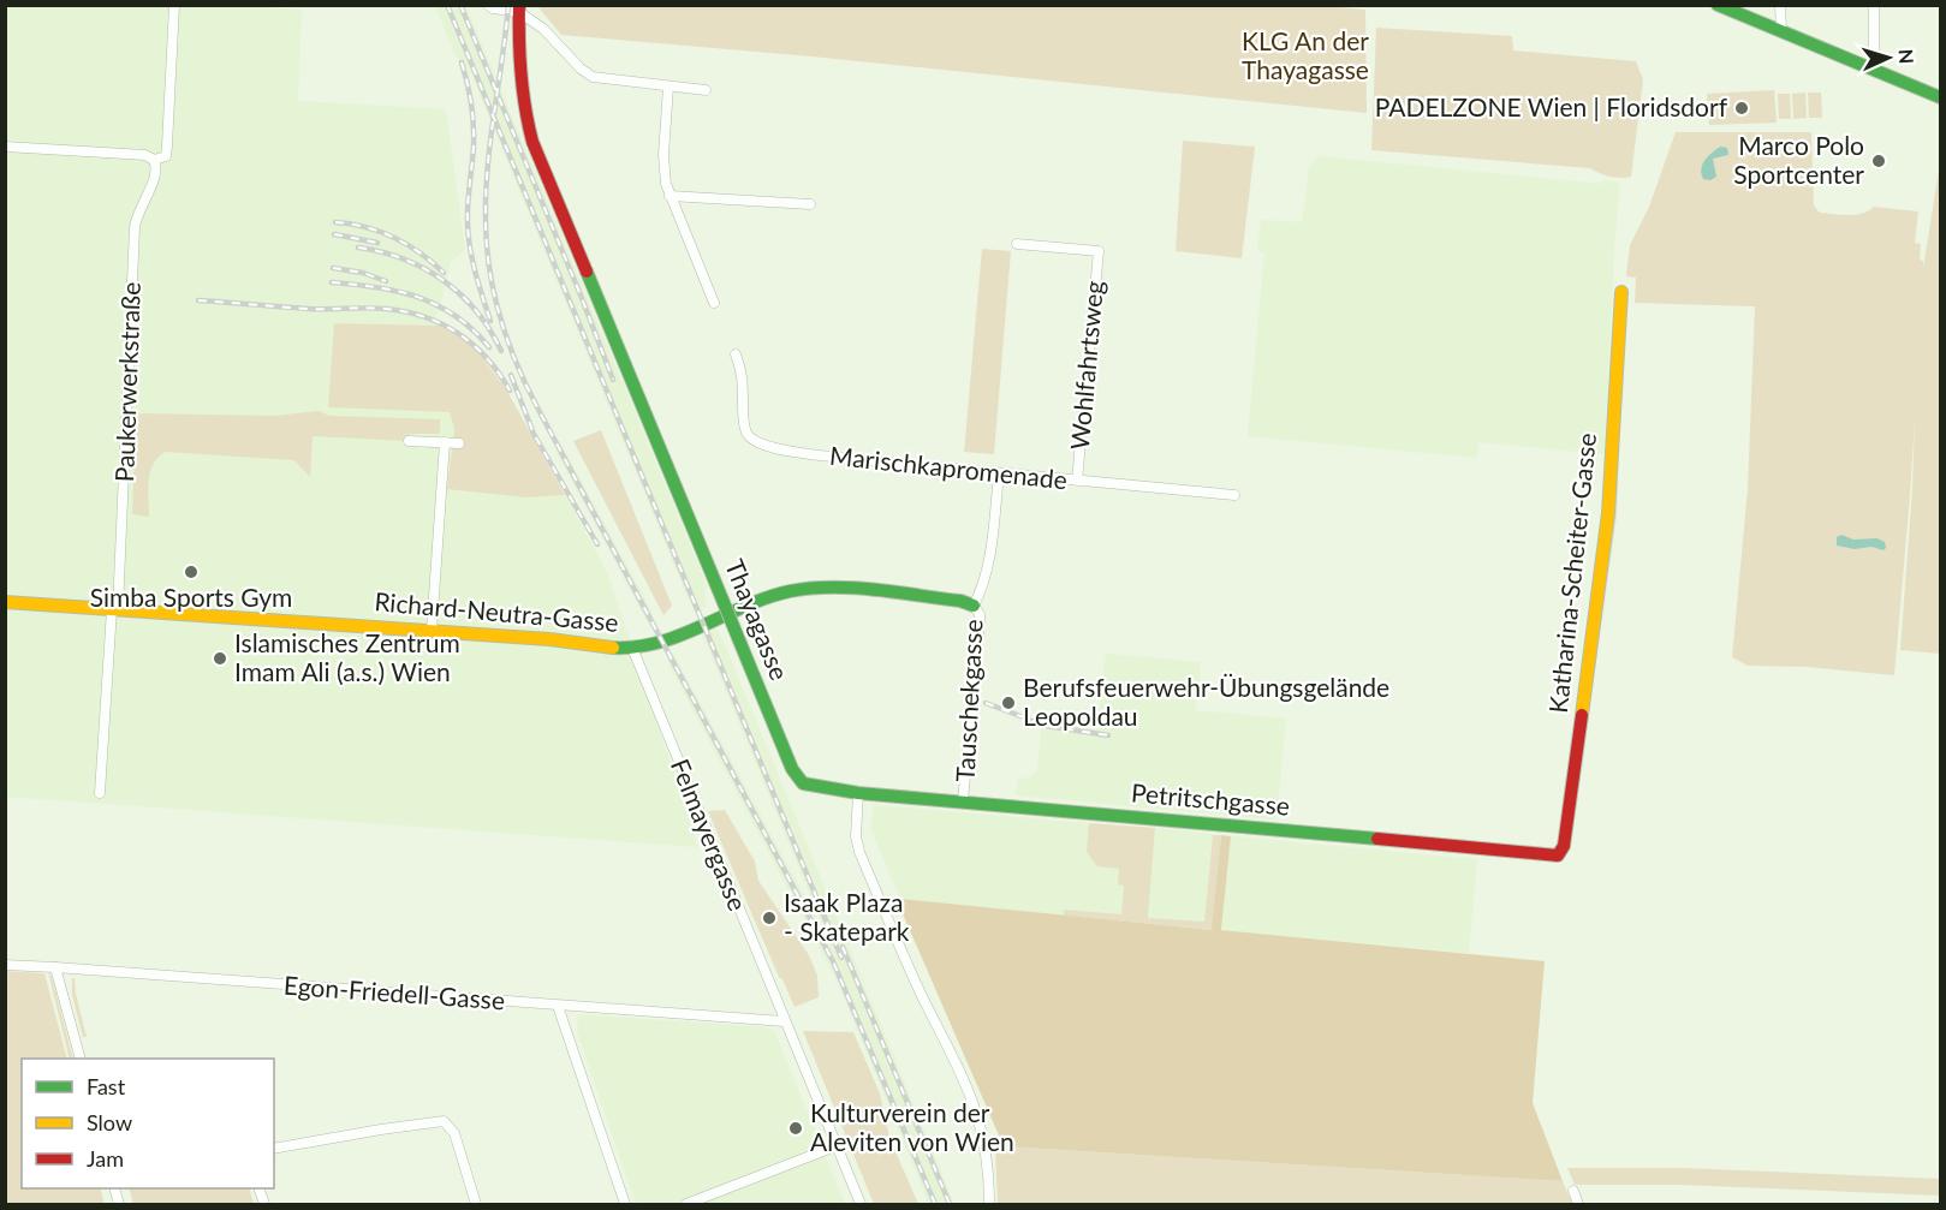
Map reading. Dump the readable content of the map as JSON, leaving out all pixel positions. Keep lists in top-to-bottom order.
{
  "streets": {
    "street": [
      "Wohlfahrtsweg",
      "Paukerwerkstraße",
      "Marischkapromenade",
      "Katharina-Scheiter-Gasse",
      "Richard-Neutra-Gasse",
      "Thayagasse",
      "Tauschekgasse",
      "Petritschgasse",
      "Felmayergasse",
      "Egon-Friedell-Gasse"
    ]
  },
  "crossings": [
    ["Wohlfahrtsweg", "Marischkapromenade"],
    ["Paukerwerkstraße", "Richard-Neutra-Gasse"],
    ["Marischkapromenade", "Tauschekgasse"],
    ["Katharina-Scheiter-Gasse", "Petritschgasse"],
    ["Richard-Neutra-Gasse", "Tauschekgasse"],
    ["Richard-Neutra-Gasse", "Felmayergasse"],
    ["Thayagasse", "Petritschgasse"],
    ["Tauschekgasse", "Petritschgasse"],
    ["Felmayergasse", "Egon-Friedell-Gasse"]
  ],
  "parks": ["KLG An der Thayagasse"],
  "places": [
    "PADELZONE Wien | Floridsdorf",
    "Marco Polo Sportcenter",
    "Simba Sports Gym",
    "Islamisches Zentrum Imam Ali (a.s.) Wien",
    "Berufsfeuerwehr-Übungsgelände Leopoldau",
    "Isaak Plaza - Skatepark",
    "Kulturverein der Aleviten von Wien"
  ],
  "legend": ["Fast", "Slow", "Jam"],
  "north": "right"
}
